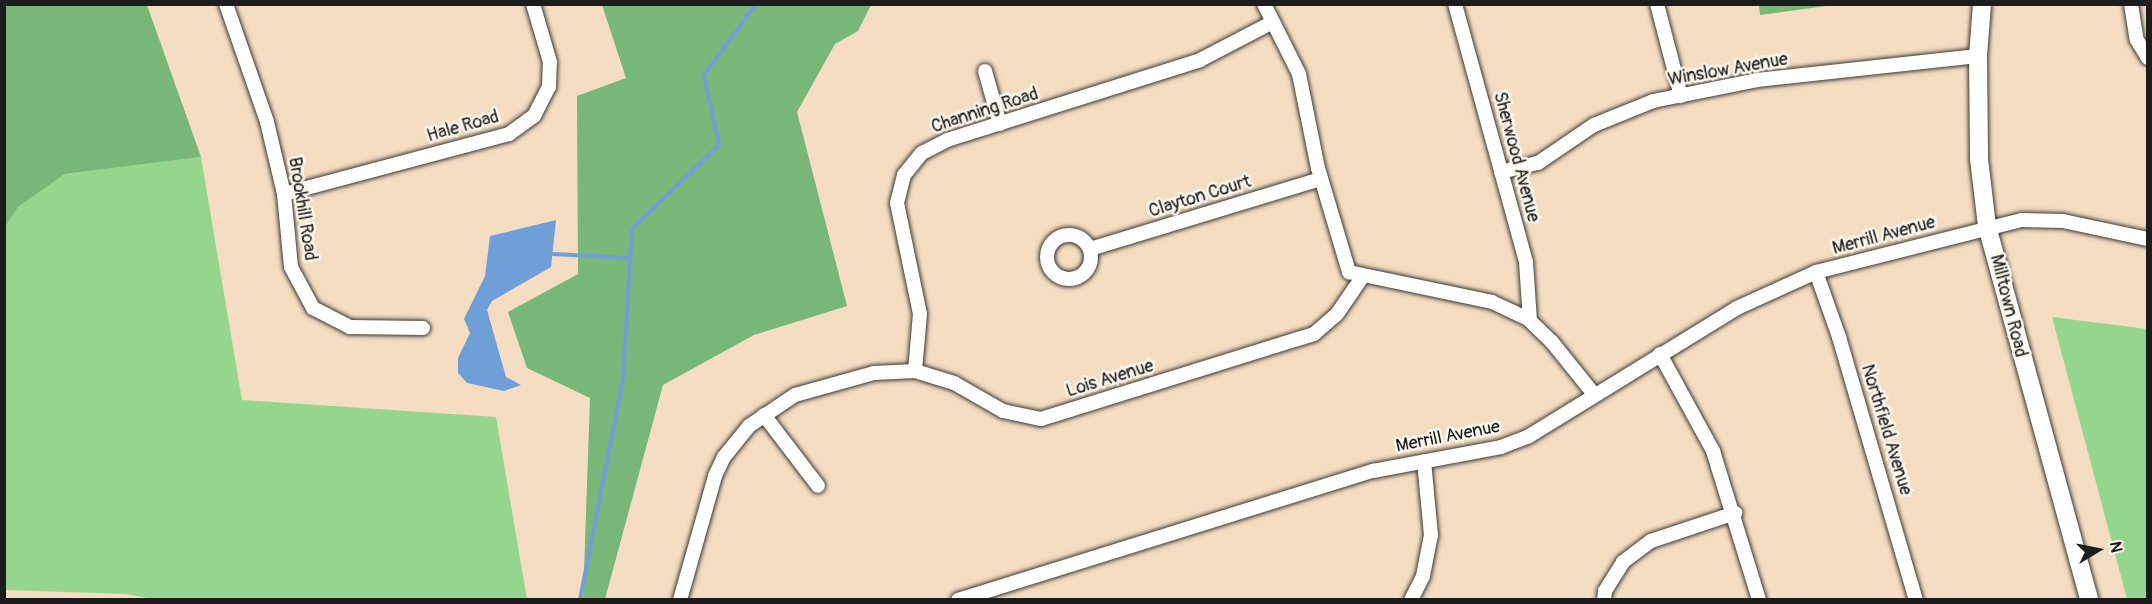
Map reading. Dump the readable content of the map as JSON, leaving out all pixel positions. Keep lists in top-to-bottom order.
{
  "streets": {
    "street": [
      "Winslow Avenue",
      "Channing Road",
      "Hale Road",
      "Sherwood Avenue",
      "Clayton Court",
      "Brookhill Road",
      "Merrill Avenue",
      "Milltown Road",
      "Lois Avenue",
      "Northfield Avenue"
    ]
  },
  "crossings": [
    ["Winslow Avenue", "Sherwood Avenue"],
    ["Winslow Avenue", "Milltown Road"],
    ["Channing Road", "Lois Avenue"],
    ["Hale Road", "Brookhill Road"],
    ["Merrill Avenue", "Milltown Road"],
    ["Merrill Avenue", "Northfield Avenue"]
  ],
  "north": "right"
}
